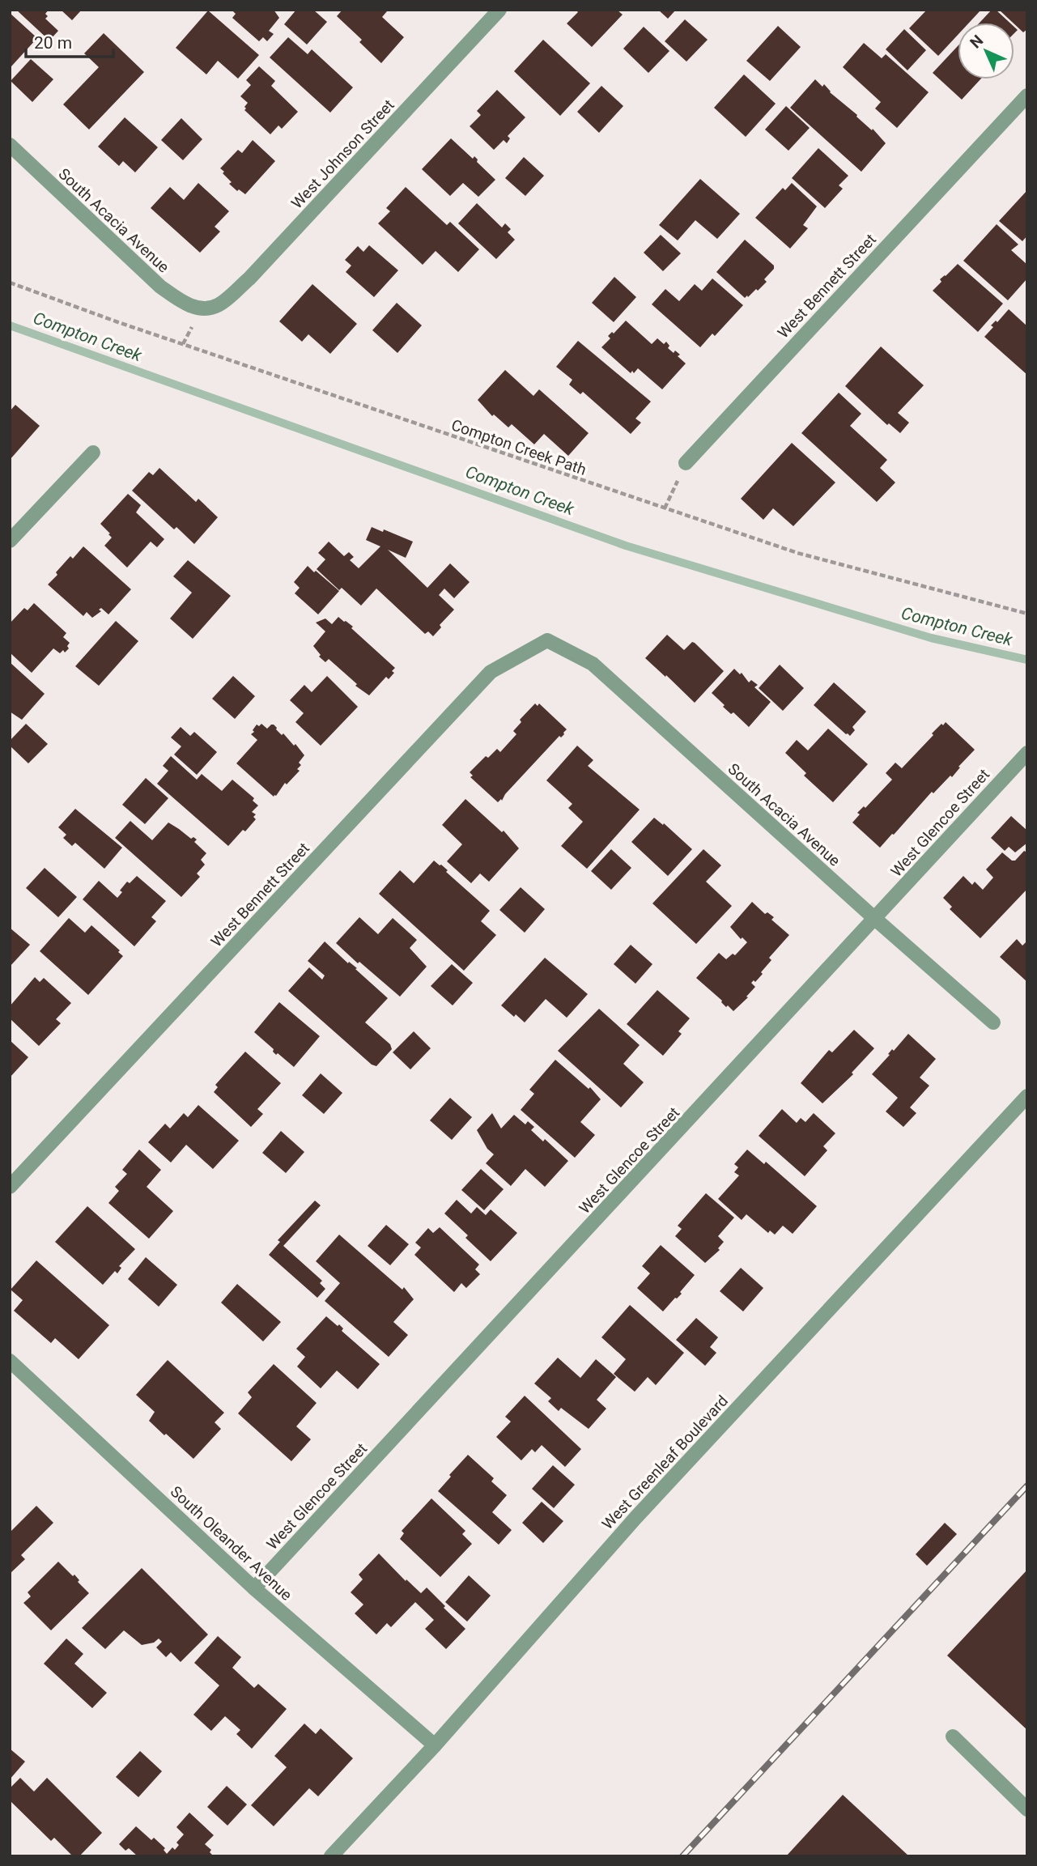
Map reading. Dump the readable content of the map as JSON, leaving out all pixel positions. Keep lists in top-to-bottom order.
{
  "streets": {
    "street": [
      "West Johnson Street",
      "South Acacia Avenue",
      "West Bennett Street",
      "West Glencoe Street",
      "West Greenleaf Boulevard",
      "South Oleander Avenue"
    ],
    "path": ["Compton Creek Path"]
  },
  "crossings": [
    ["West Johnson Street", "South Acacia Avenue"],
    ["South Acacia Avenue", "West Bennett Street"],
    ["South Acacia Avenue", "West Glencoe Street"],
    ["West Glencoe Street", "South Oleander Avenue"],
    ["West Greenleaf Boulevard", "South Oleander Avenue"]
  ],
  "water": ["Compton Creek"],
  "scale_bar": "20 m",
  "north": "top left"
}
